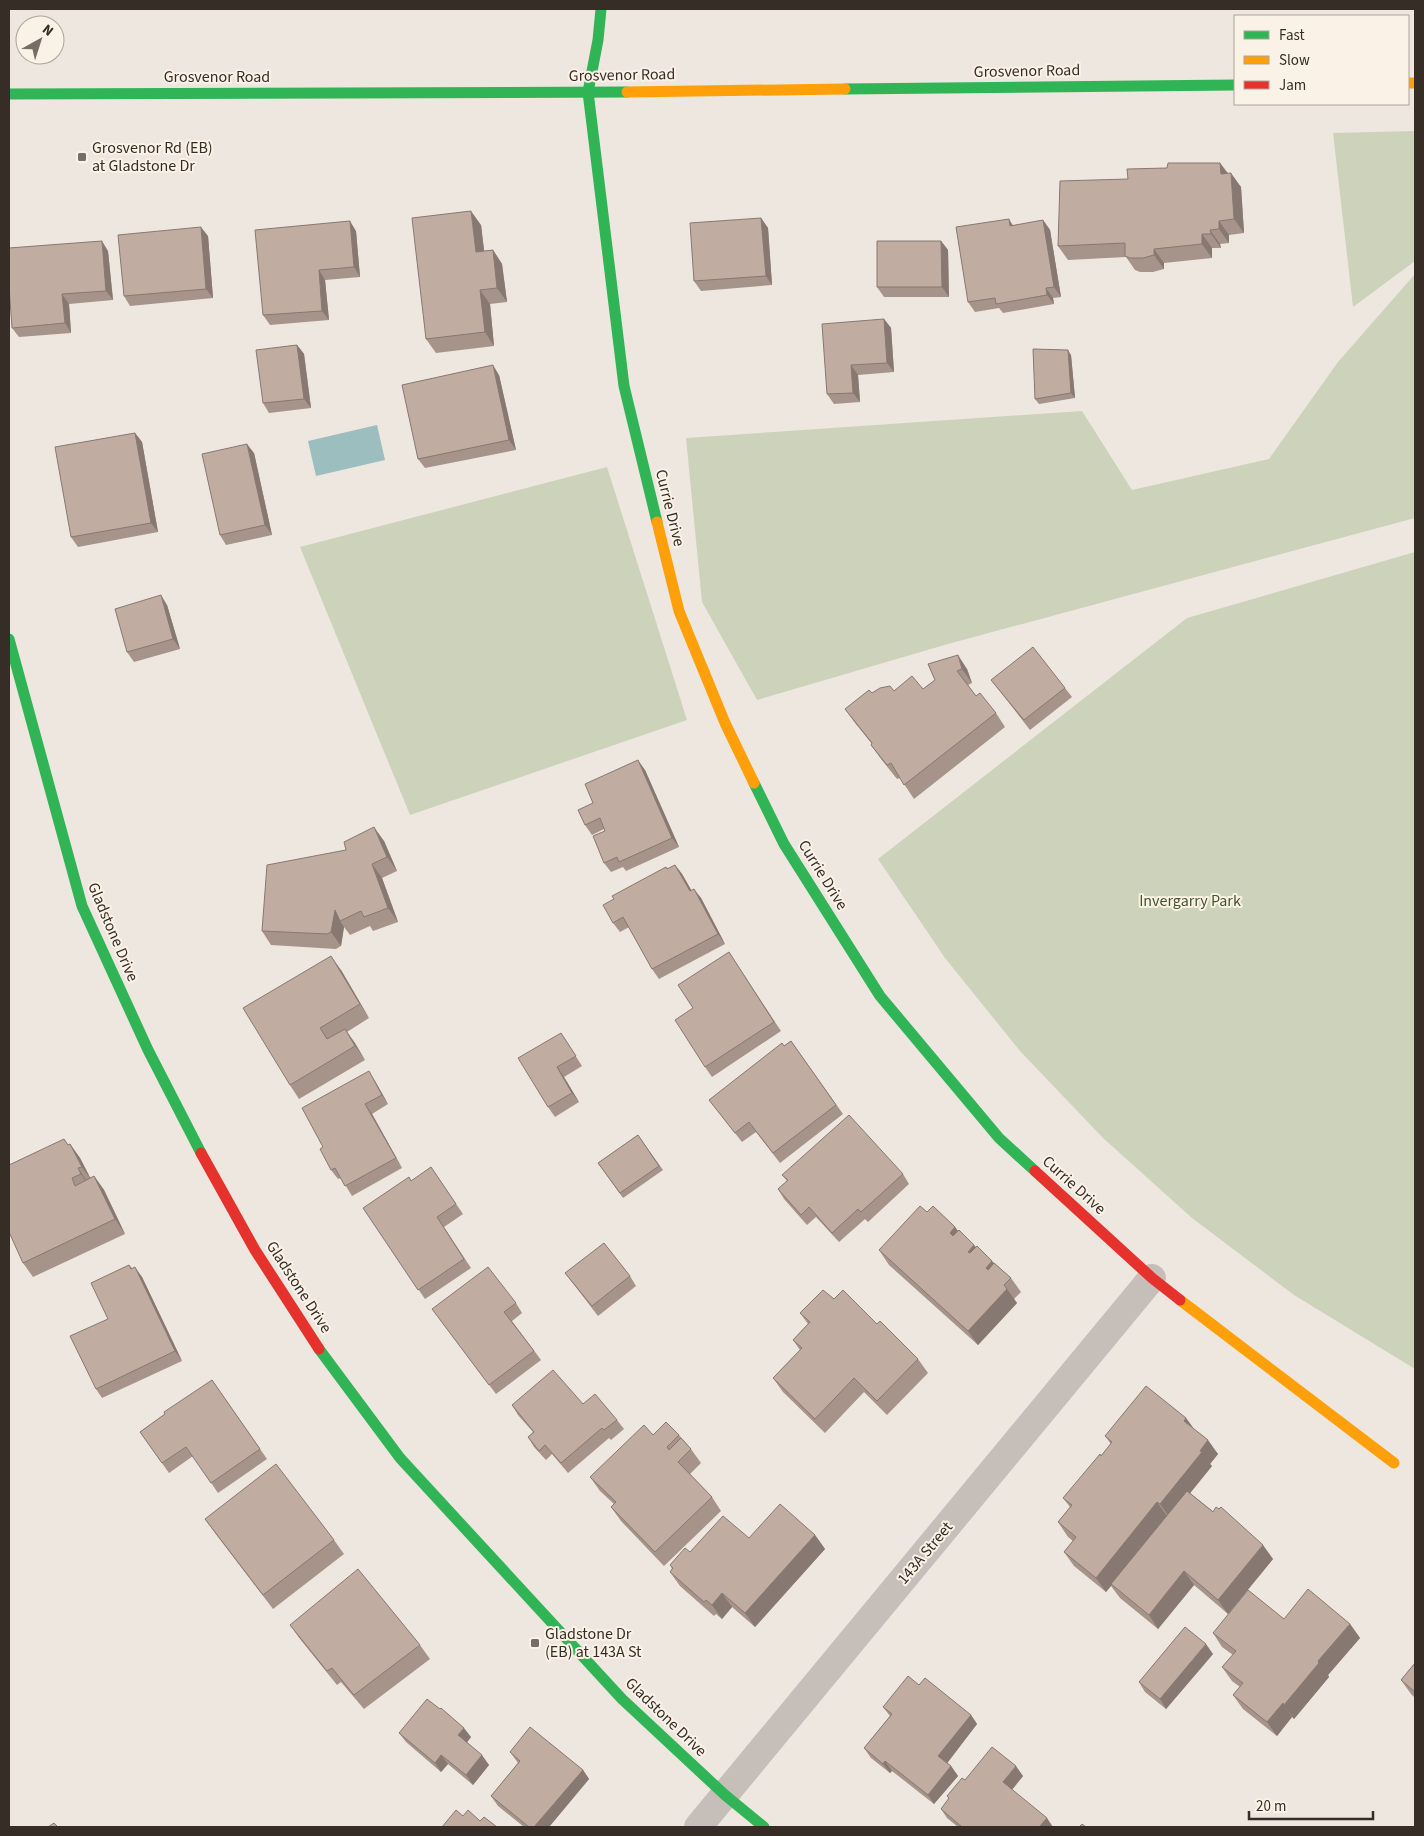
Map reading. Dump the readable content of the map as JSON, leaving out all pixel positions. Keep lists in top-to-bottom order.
{
  "streets": {
    "street": [
      "Grosvenor Road",
      "Currie Drive",
      "Gladstone Drive",
      "143A Street"
    ]
  },
  "crossings": [
    ["Grosvenor Road", "Currie Drive"],
    ["Currie Drive", "143A Street"],
    ["Gladstone Drive", "143A Street"]
  ],
  "parks": ["Invergarry Park"],
  "places": {
    "transit": ["Grosvenor Rd (EB) at Gladstone Dr", "Gladstone Dr (EB) at 143A St"]
  },
  "legend": ["Fast", "Slow", "Jam"],
  "scale_bar": "20 m",
  "north": "top right"
}
